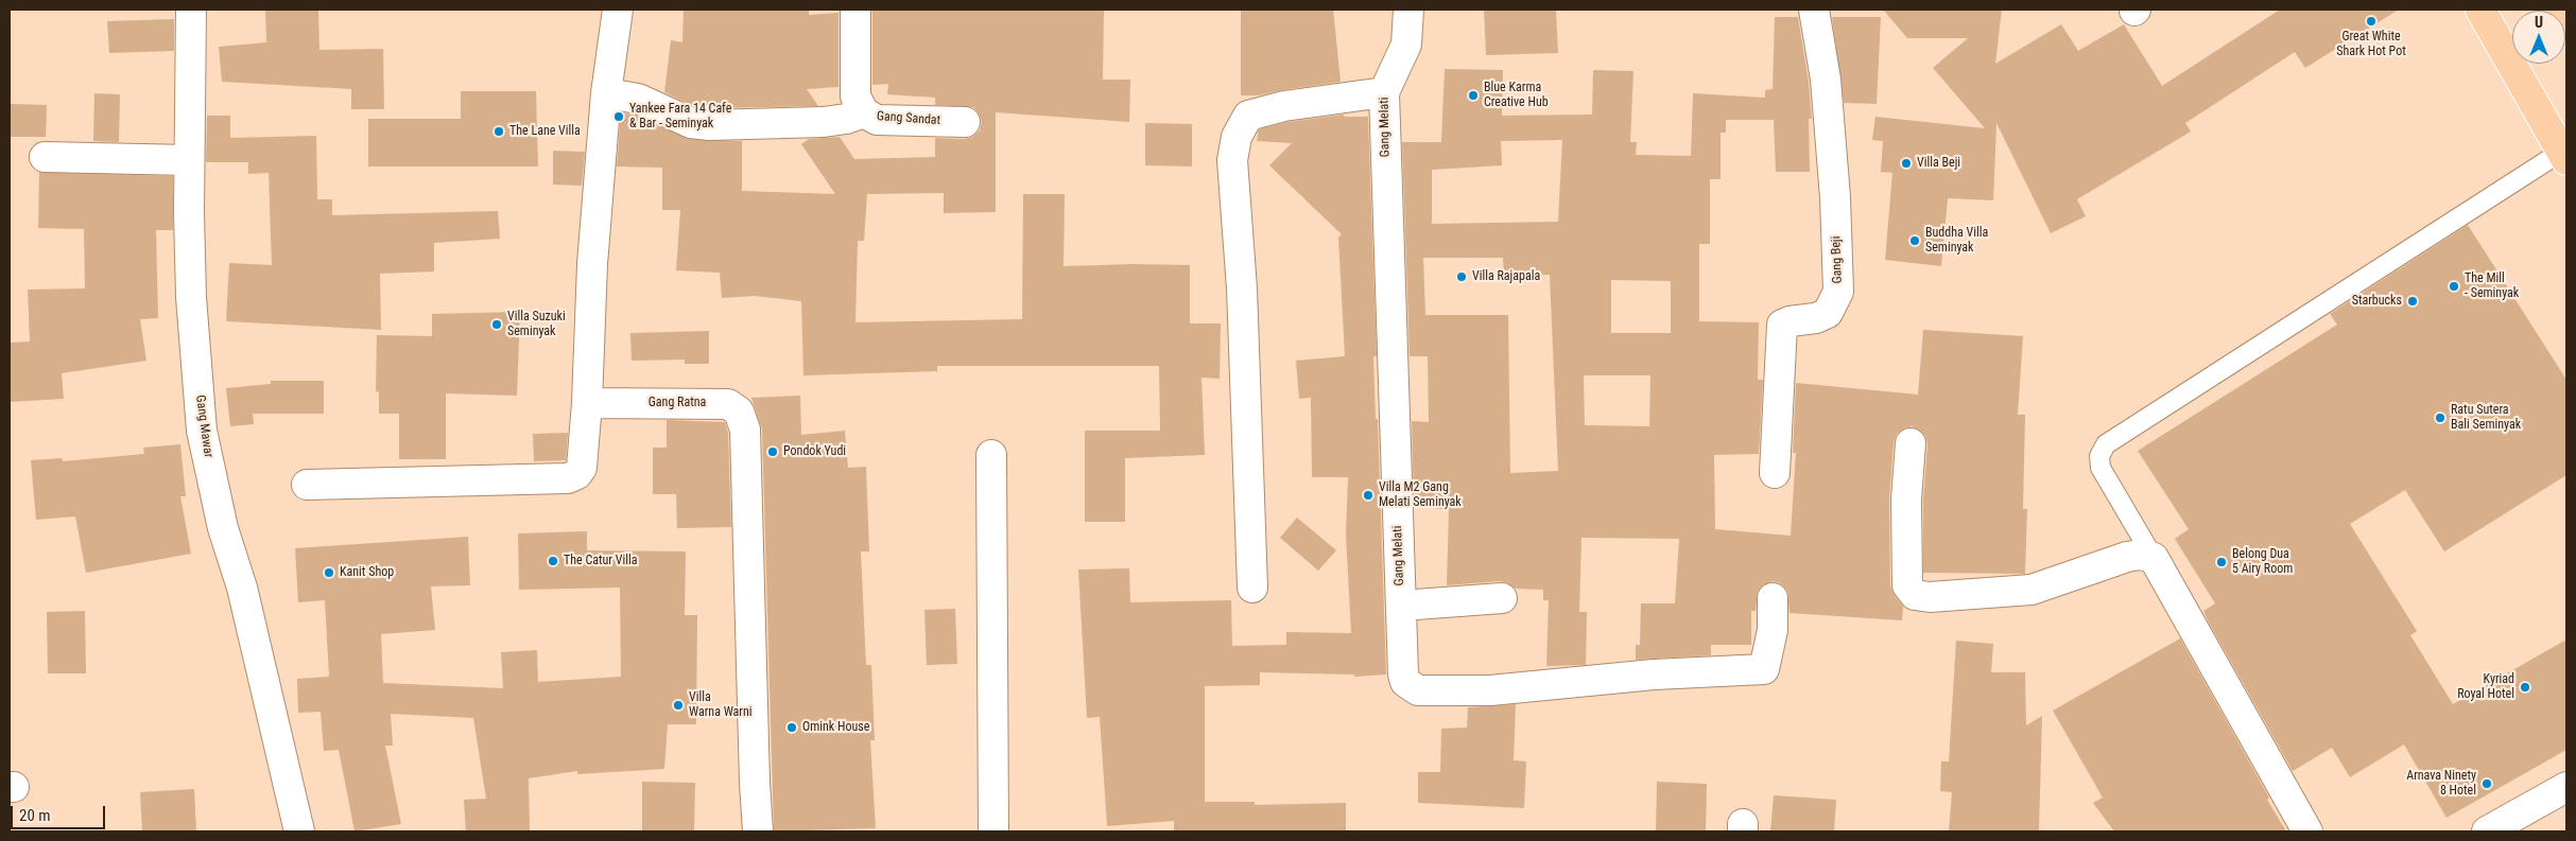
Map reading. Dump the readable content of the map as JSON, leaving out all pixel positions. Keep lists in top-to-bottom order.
{
  "streets": {
    "street": [
      "Gang Sandat",
      "Gang Melati",
      "Gang Beji",
      "Gang Ratna",
      "Gang Mawar"
    ]
  },
  "places": [
    "Great White Shark Hot Pot",
    "Blue Karma Creative Hub",
    "Yankee Fara 14 Cafe & Bar - Seminyak",
    "The Lane Villa",
    "Villa Beji",
    "Buddha Villa Seminyak",
    "Villa Rajapala",
    "The Mill - Seminyak",
    "Starbucks",
    "Villa Suzuki Seminyak",
    "Ratu Sutera Bali Seminyak",
    "Pondok Yudi",
    "Villa M2 Gang Melati Seminyak",
    "The Catur Villa",
    "Belong Dua 5 Airy Room",
    "Kanit Shop",
    "Kyriad Royal Hotel",
    "Villa Warna Warni",
    "Omink House",
    "Arnava Ninety 8 Hotel"
  ],
  "scale_bar": "20 m",
  "north": "top"
}
